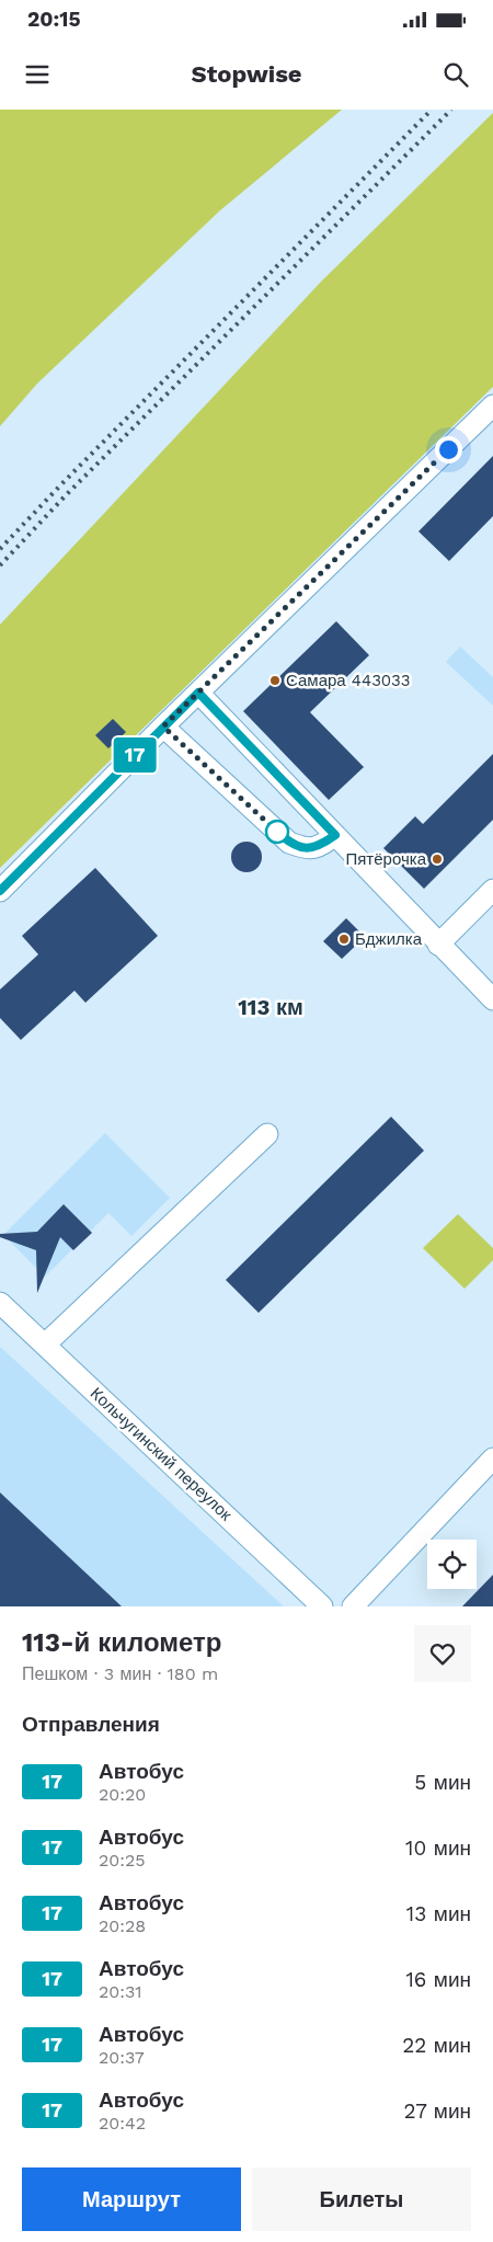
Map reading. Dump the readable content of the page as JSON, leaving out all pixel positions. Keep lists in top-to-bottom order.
{
  "streets": {
    "street": ["Кольчугинский переулок"]
  },
  "districts": ["113 км"],
  "places": ["Самара 443033", "Пятёрочка", "Бджилка"],
  "lines": ["bus line 17"],
  "page": {
    "status": "20:15",
    "header": "Stopwise",
    "on_map": "17",
    "heading": [
      ["113-й километр", "Пешком · 3 мин · 180 m"],
      "Отправления"
    ],
    "list": [
      {
        "mark": "17",
        "name": "Автобус",
        "note": "20:20",
        "value": "5 мин"
      },
      {
        "mark": "17",
        "name": "Автобус",
        "note": "20:25",
        "value": "10 мин"
      },
      {
        "mark": "17",
        "name": "Автобус",
        "note": "20:28",
        "value": "13 мин"
      },
      {
        "mark": "17",
        "name": "Автобус",
        "note": "20:31",
        "value": "16 мин"
      },
      {
        "mark": "17",
        "name": "Автобус",
        "note": "20:37",
        "value": "22 мин"
      },
      {
        "mark": "17",
        "name": "Автобус",
        "note": "20:42",
        "value": "27 мин"
      }
    ],
    "buttons": ["Маршрут", "Билеты"]
  }
}
